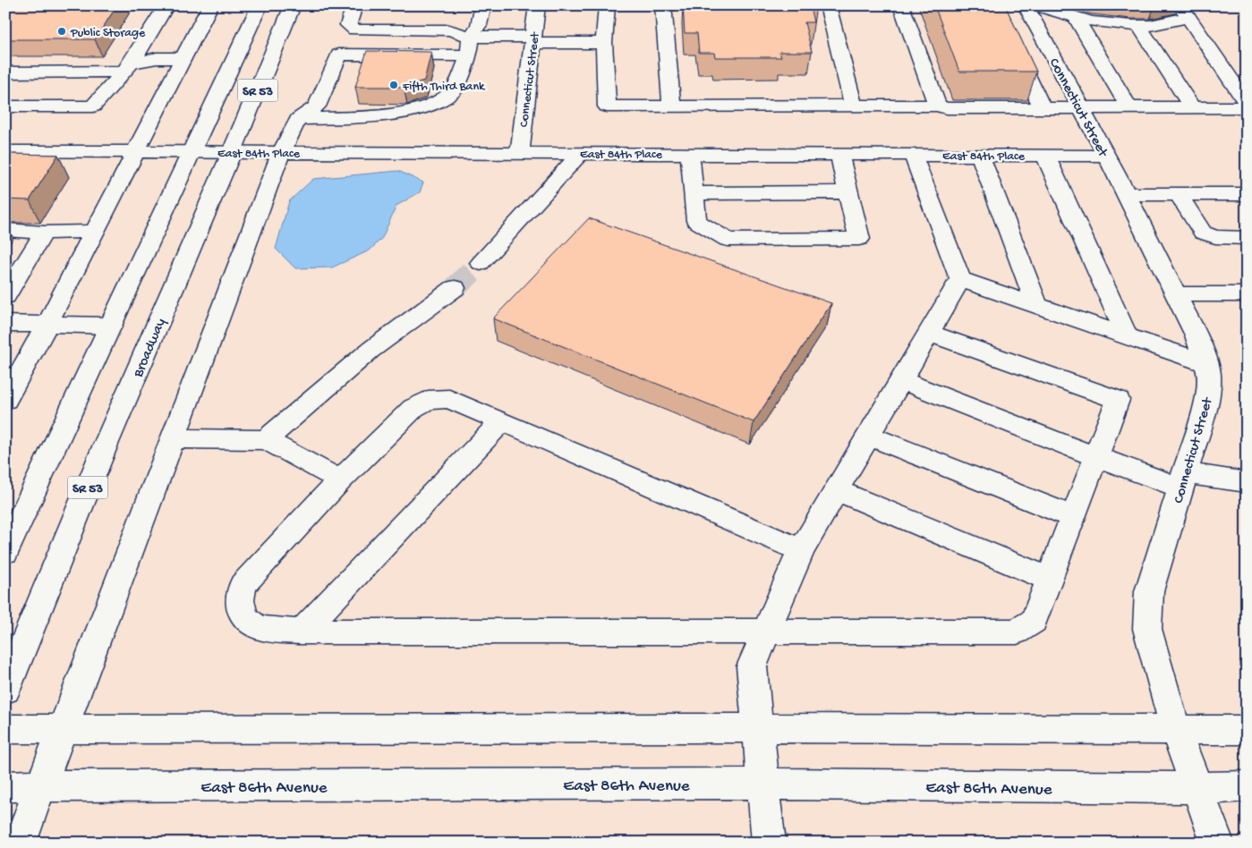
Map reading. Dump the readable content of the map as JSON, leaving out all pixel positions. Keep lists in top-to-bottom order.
{
  "streets": {
    "street": [
      "Connecticut Street",
      "SR 53",
      "East 84th Place",
      "Broadway",
      "East 86th Avenue"
    ]
  },
  "crossings": [
    ["Connecticut Street", "East 84th Place"],
    ["Connecticut Street", "East 86th Avenue"],
    ["SR 53", "East 84th Place"],
    ["East 84th Place", "Broadway"]
  ],
  "places": ["Public Storage", "Fifth Third Bank"]
}
